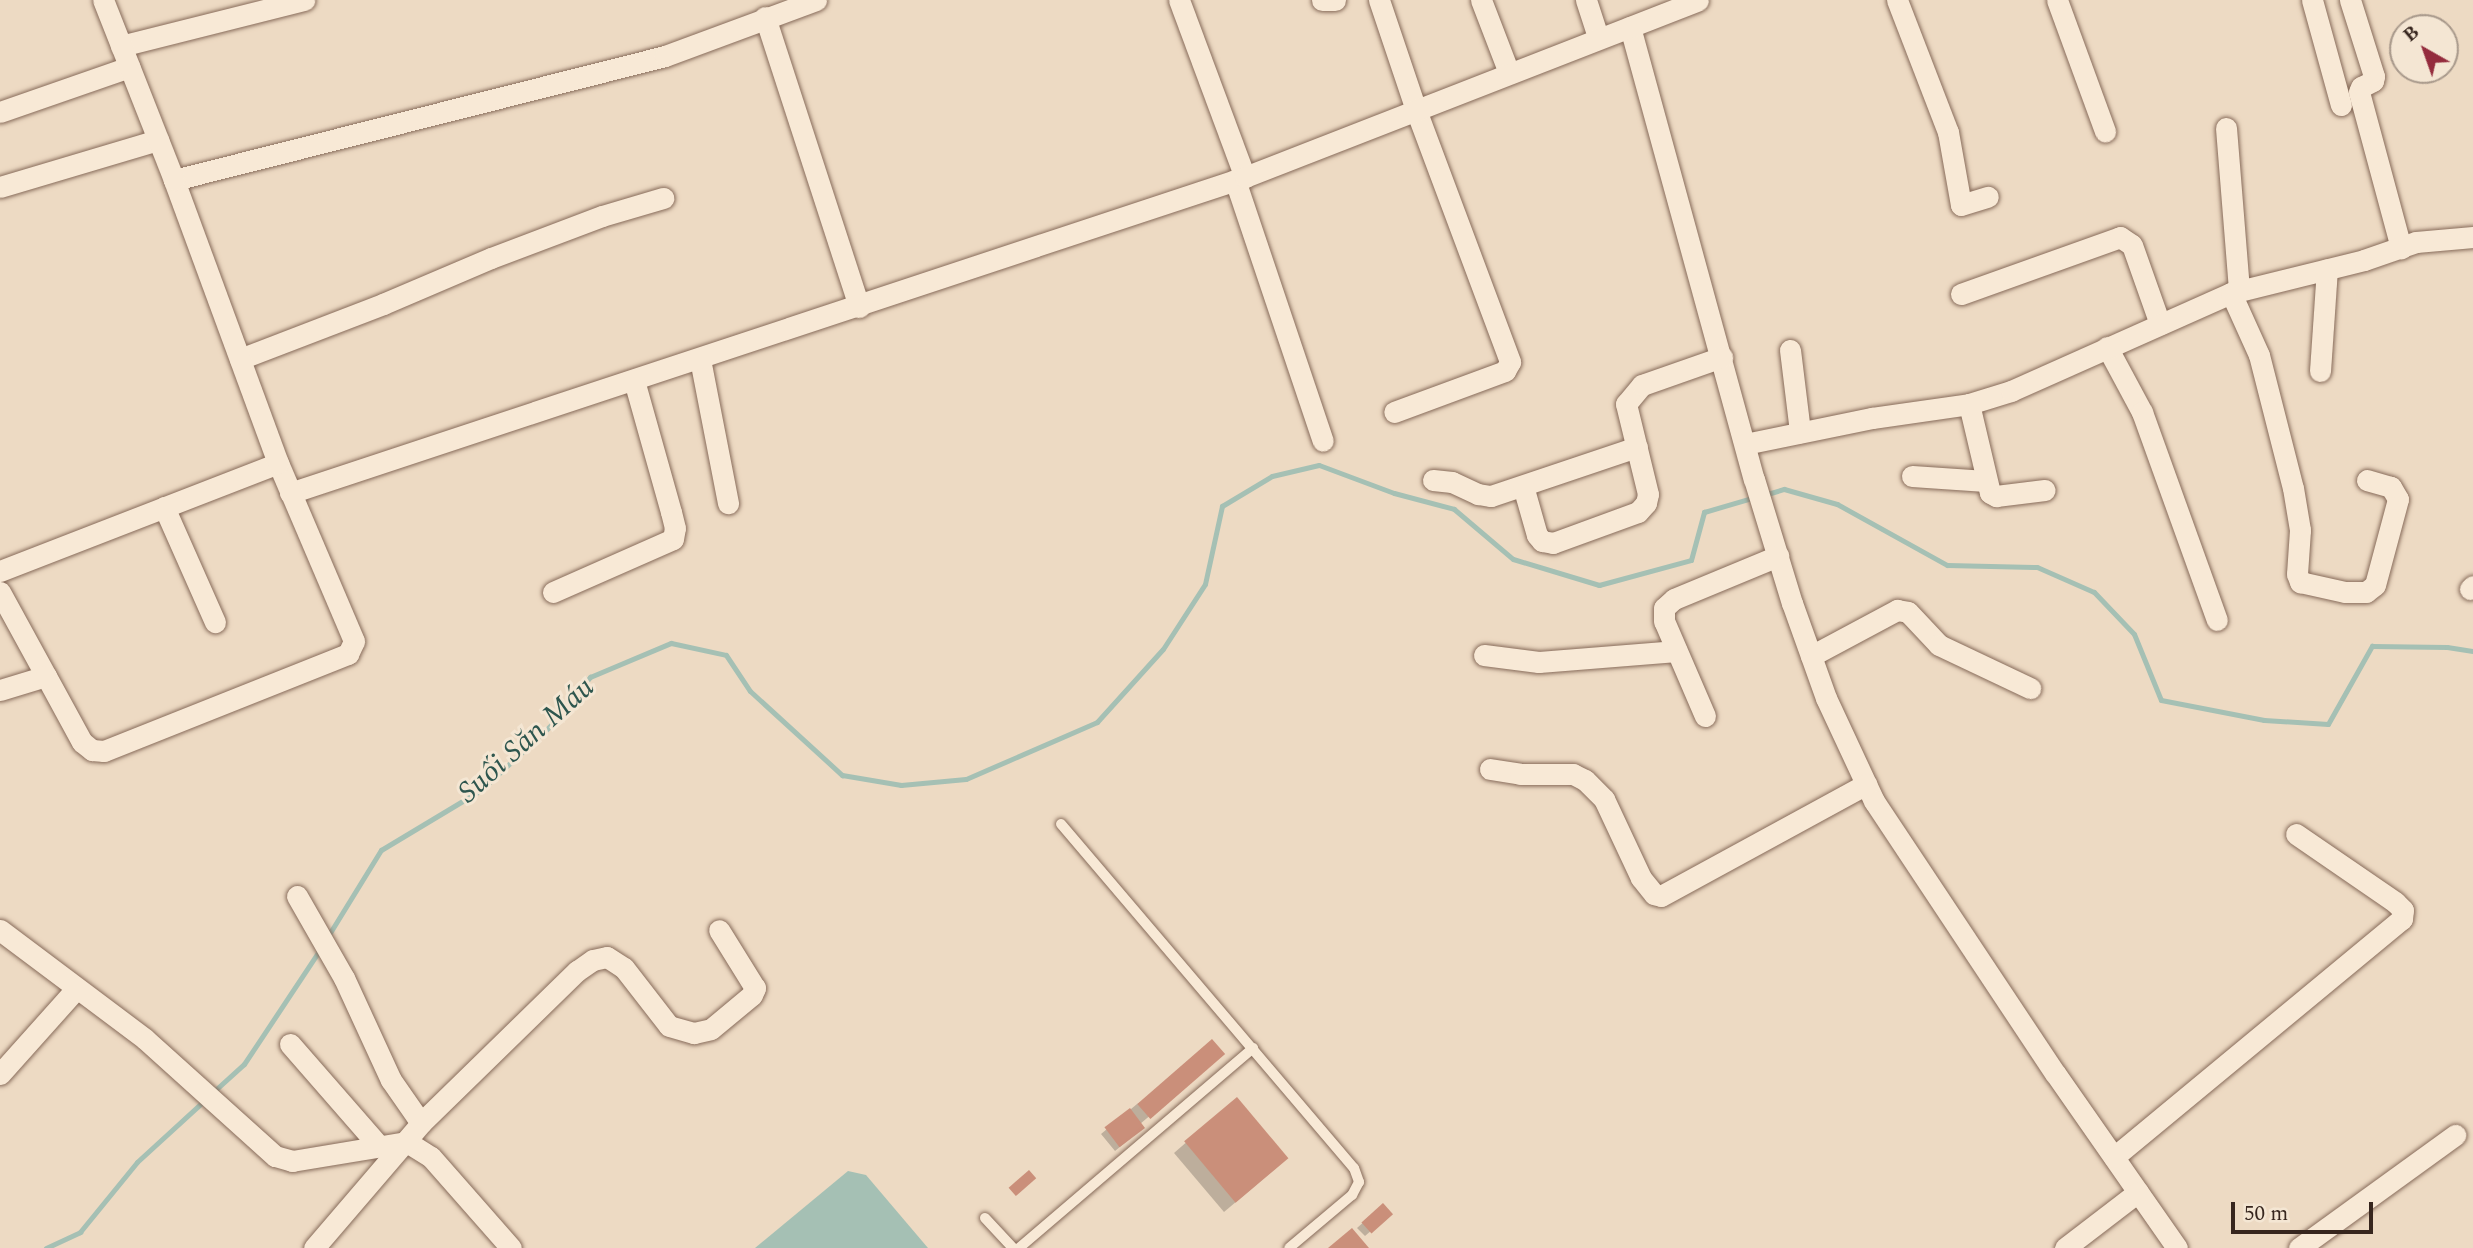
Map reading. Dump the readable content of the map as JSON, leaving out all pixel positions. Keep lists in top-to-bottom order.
{
  "water": ["Suối Săn Máu"],
  "scale_bar": "50 m",
  "north": "top left"
}
